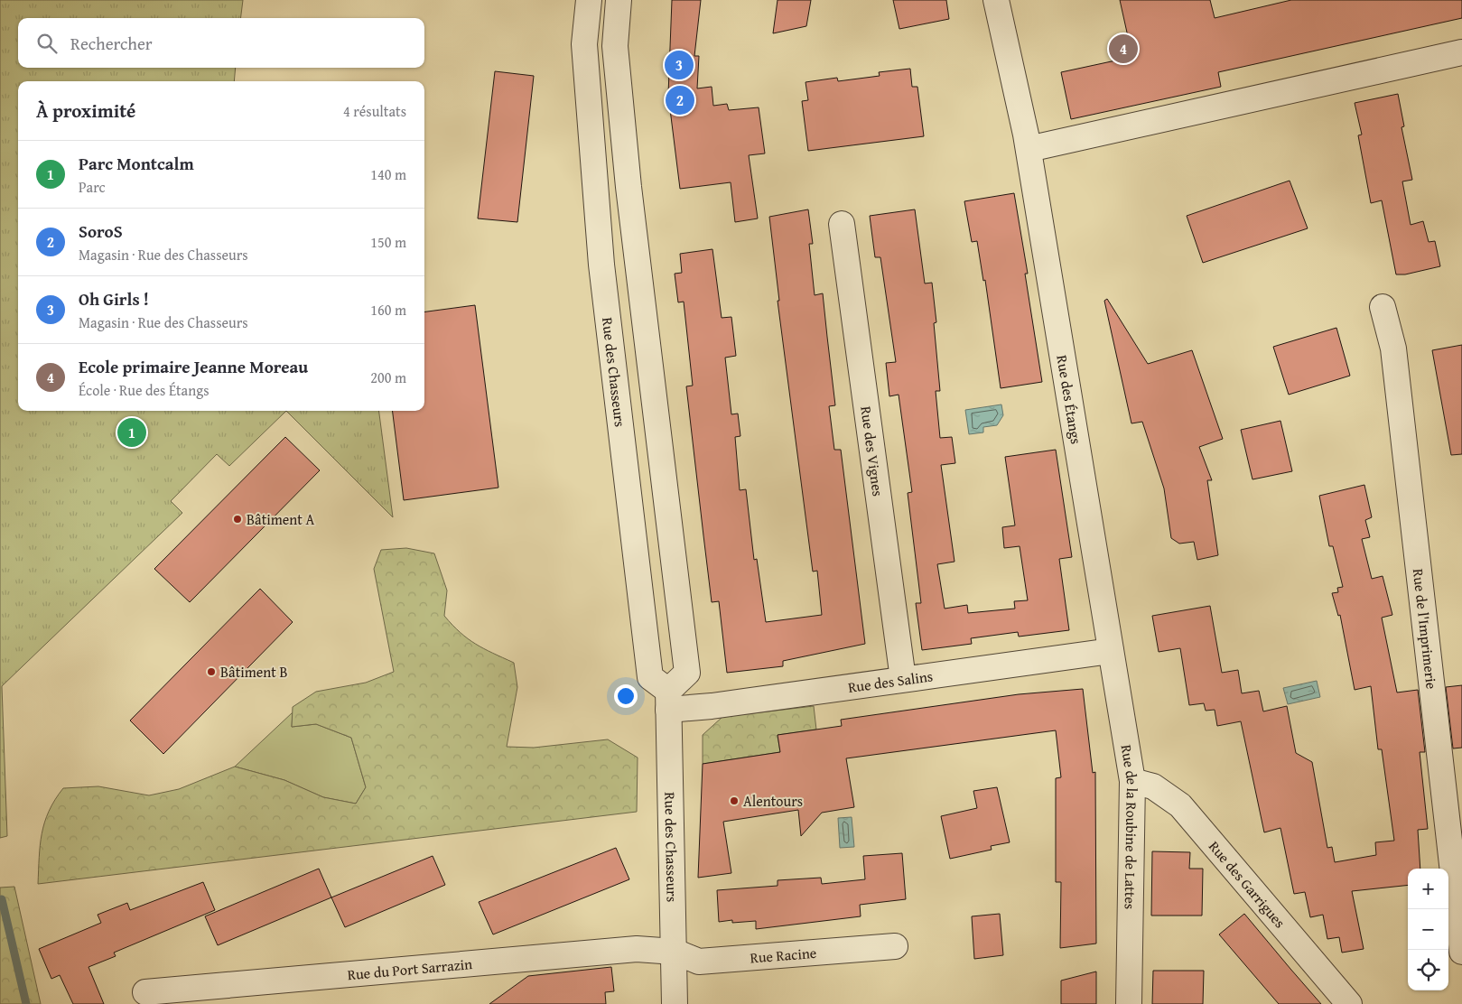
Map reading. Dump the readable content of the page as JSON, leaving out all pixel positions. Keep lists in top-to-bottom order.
{
  "streets": {
    "street": [
      "Rue des Chasseurs",
      "Rue des Étangs",
      "Rue des Vignes",
      "Rue de l'Imprimerie",
      "Rue des Salins",
      "Rue de la Roubine de Lattes",
      "Rue des Garrigues",
      "Rue Racine",
      "Rue du Port Sarrazin"
    ]
  },
  "crossings": [
    ["Rue des Chasseurs", "Rue des Salins"],
    ["Rue des Chasseurs", "Rue Racine"],
    ["Rue des Chasseurs", "Rue du Port Sarrazin"],
    ["Rue des Étangs", "Rue des Salins"],
    ["Rue des Étangs", "Rue de la Roubine de Lattes"],
    ["Rue des Vignes", "Rue des Salins"],
    ["Rue des Salins", "Rue de la Roubine de Lattes"],
    ["Rue de la Roubine de Lattes", "Rue des Garrigues"],
    ["Rue Racine", "Rue du Port Sarrazin"]
  ],
  "places": ["Bâtiment A", "Bâtiment B", "Alentours"],
  "page": {
    "search": "Rechercher",
    "pins": [
      "4",
      "3",
      "2",
      "1"
    ],
    "heading": ["À proximité", "4 résultats"],
    "list": [
      {
        "mark": "1",
        "name": "Parc Montcalm",
        "note": "Parc",
        "value": "140 m"
      },
      {
        "mark": "2",
        "name": "SoroS",
        "note": "Magasin · Rue des Chasseurs",
        "value": "150 m"
      },
      {
        "mark": "3",
        "name": "Oh Girls !",
        "note": "Magasin · Rue des Chasseurs",
        "value": "160 m"
      },
      {
        "mark": "4",
        "name": "Ecole primaire Jeanne Moreau",
        "note": "École · Rue des Étangs",
        "value": "200 m"
      }
    ],
    "map_buttons": ["+", "−"]
  }
}
